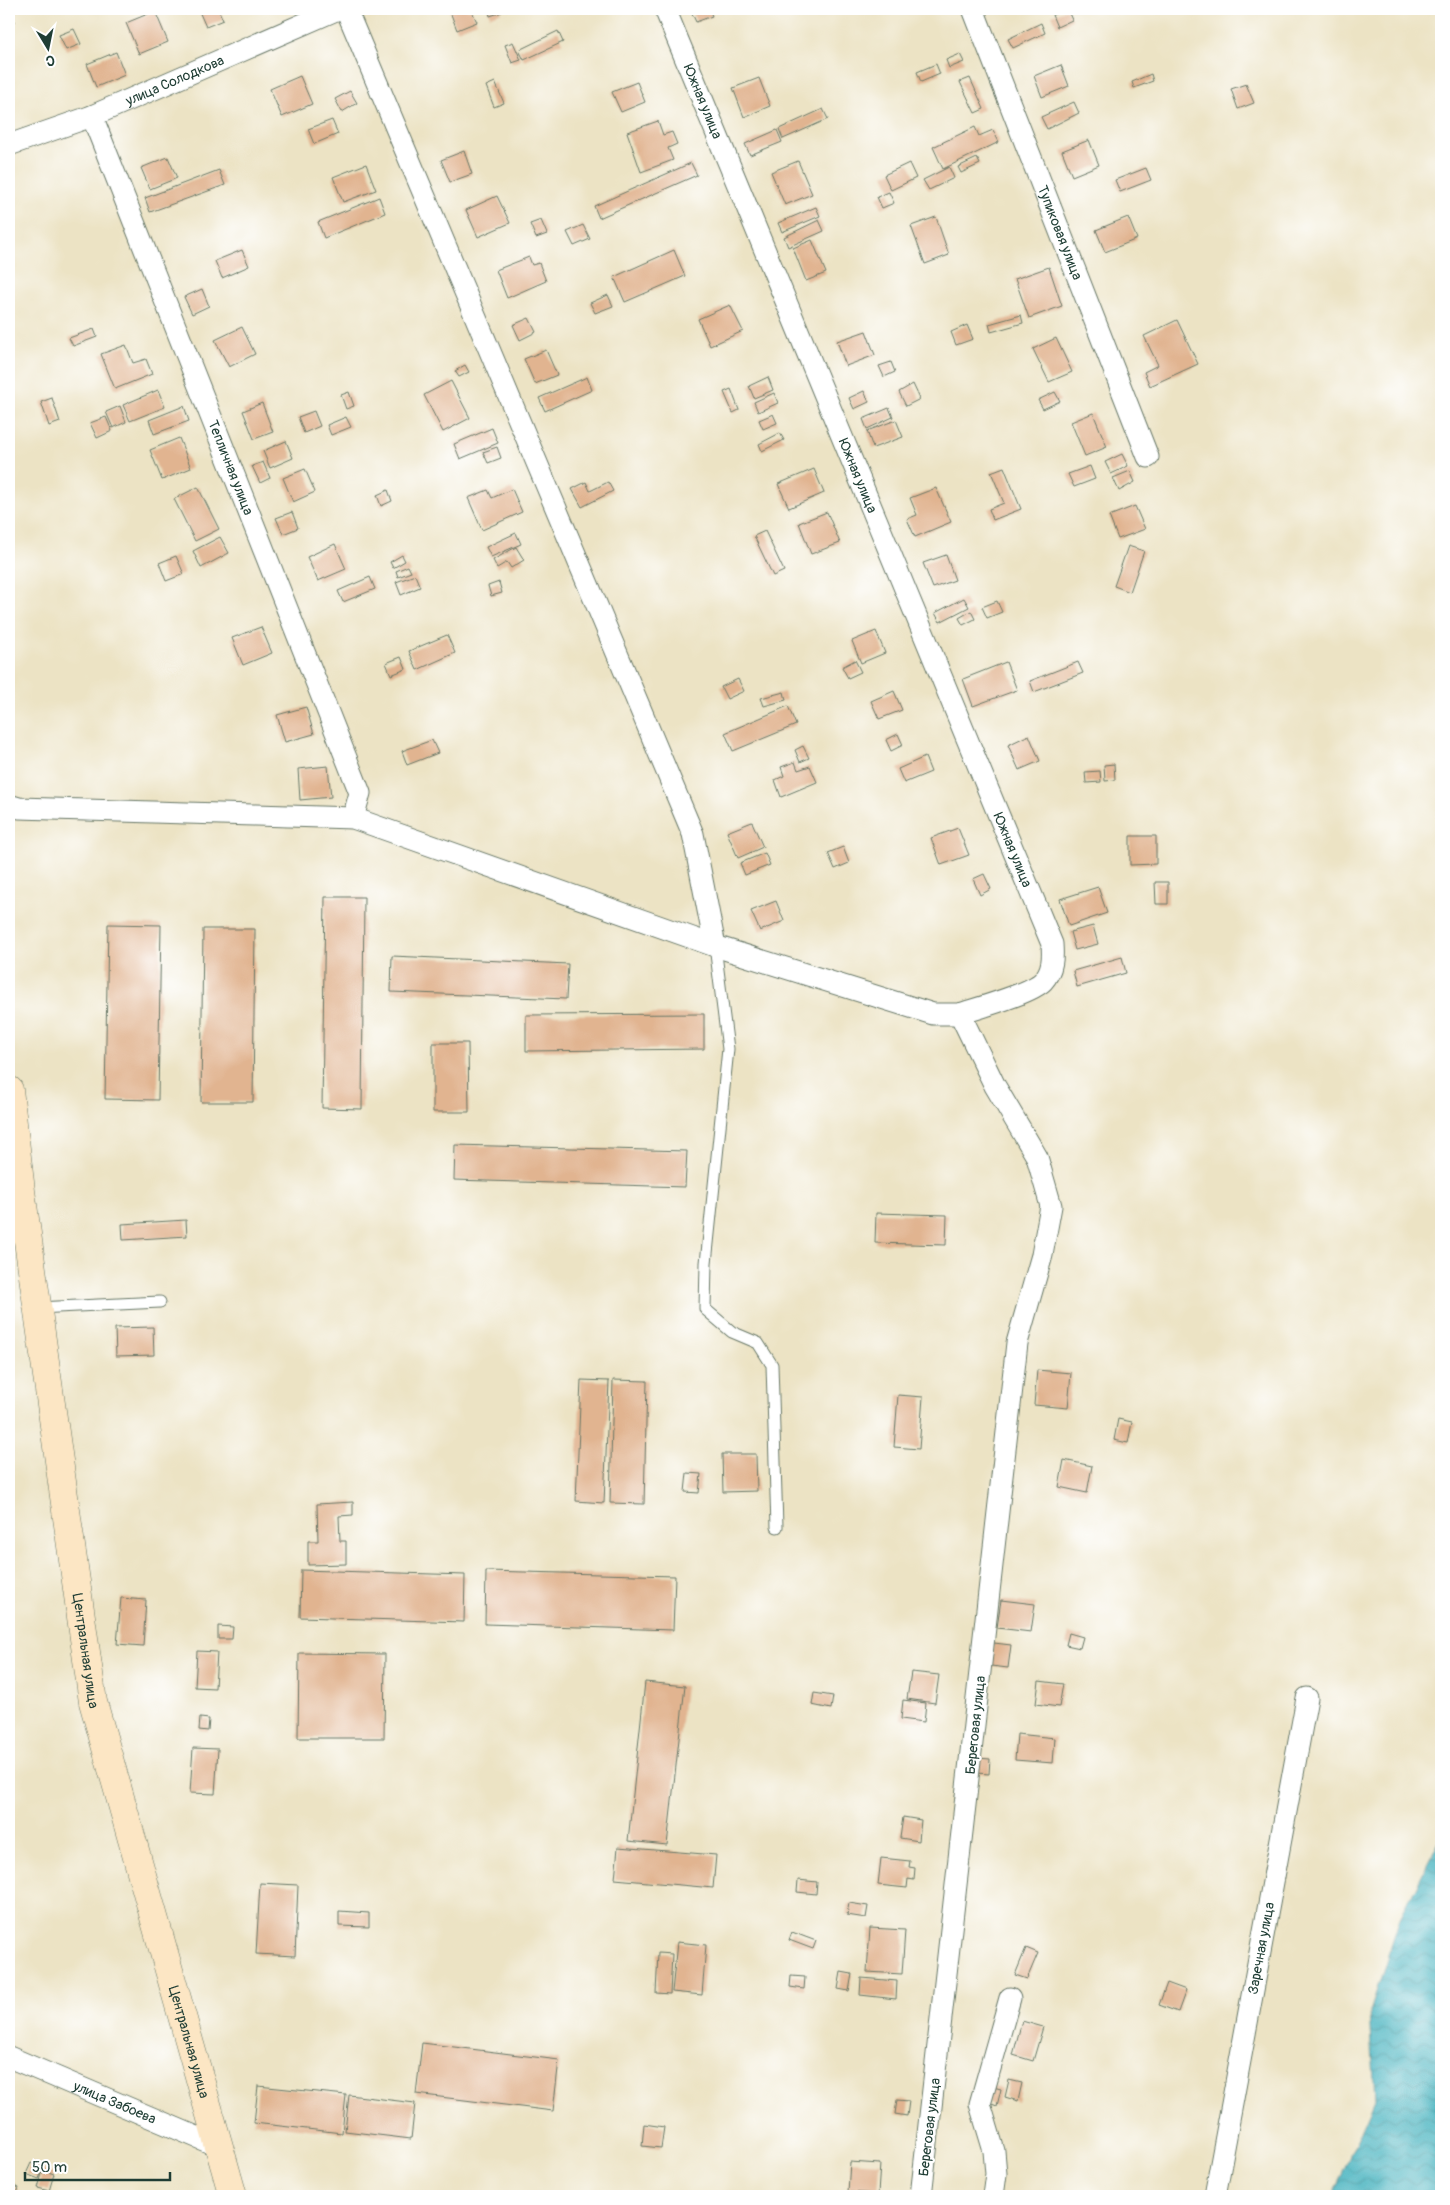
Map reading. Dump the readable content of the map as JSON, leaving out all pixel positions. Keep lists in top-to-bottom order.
{
  "streets": {
    "street": [
      "улица Солодкова",
      "Южная улица",
      "Тупиковая улица",
      "Тепличная улица",
      "Центральная улица",
      "Береговая улица",
      "Заречная улица",
      "улица Забоева"
    ]
  },
  "crossings": [
    ["улица Солодкова", "Тепличная улица"],
    ["Южная улица", "Береговая улица"],
    ["Центральная улица", "улица Забоева"]
  ],
  "scale_bar": "50 m",
  "north": "bottom"
}
